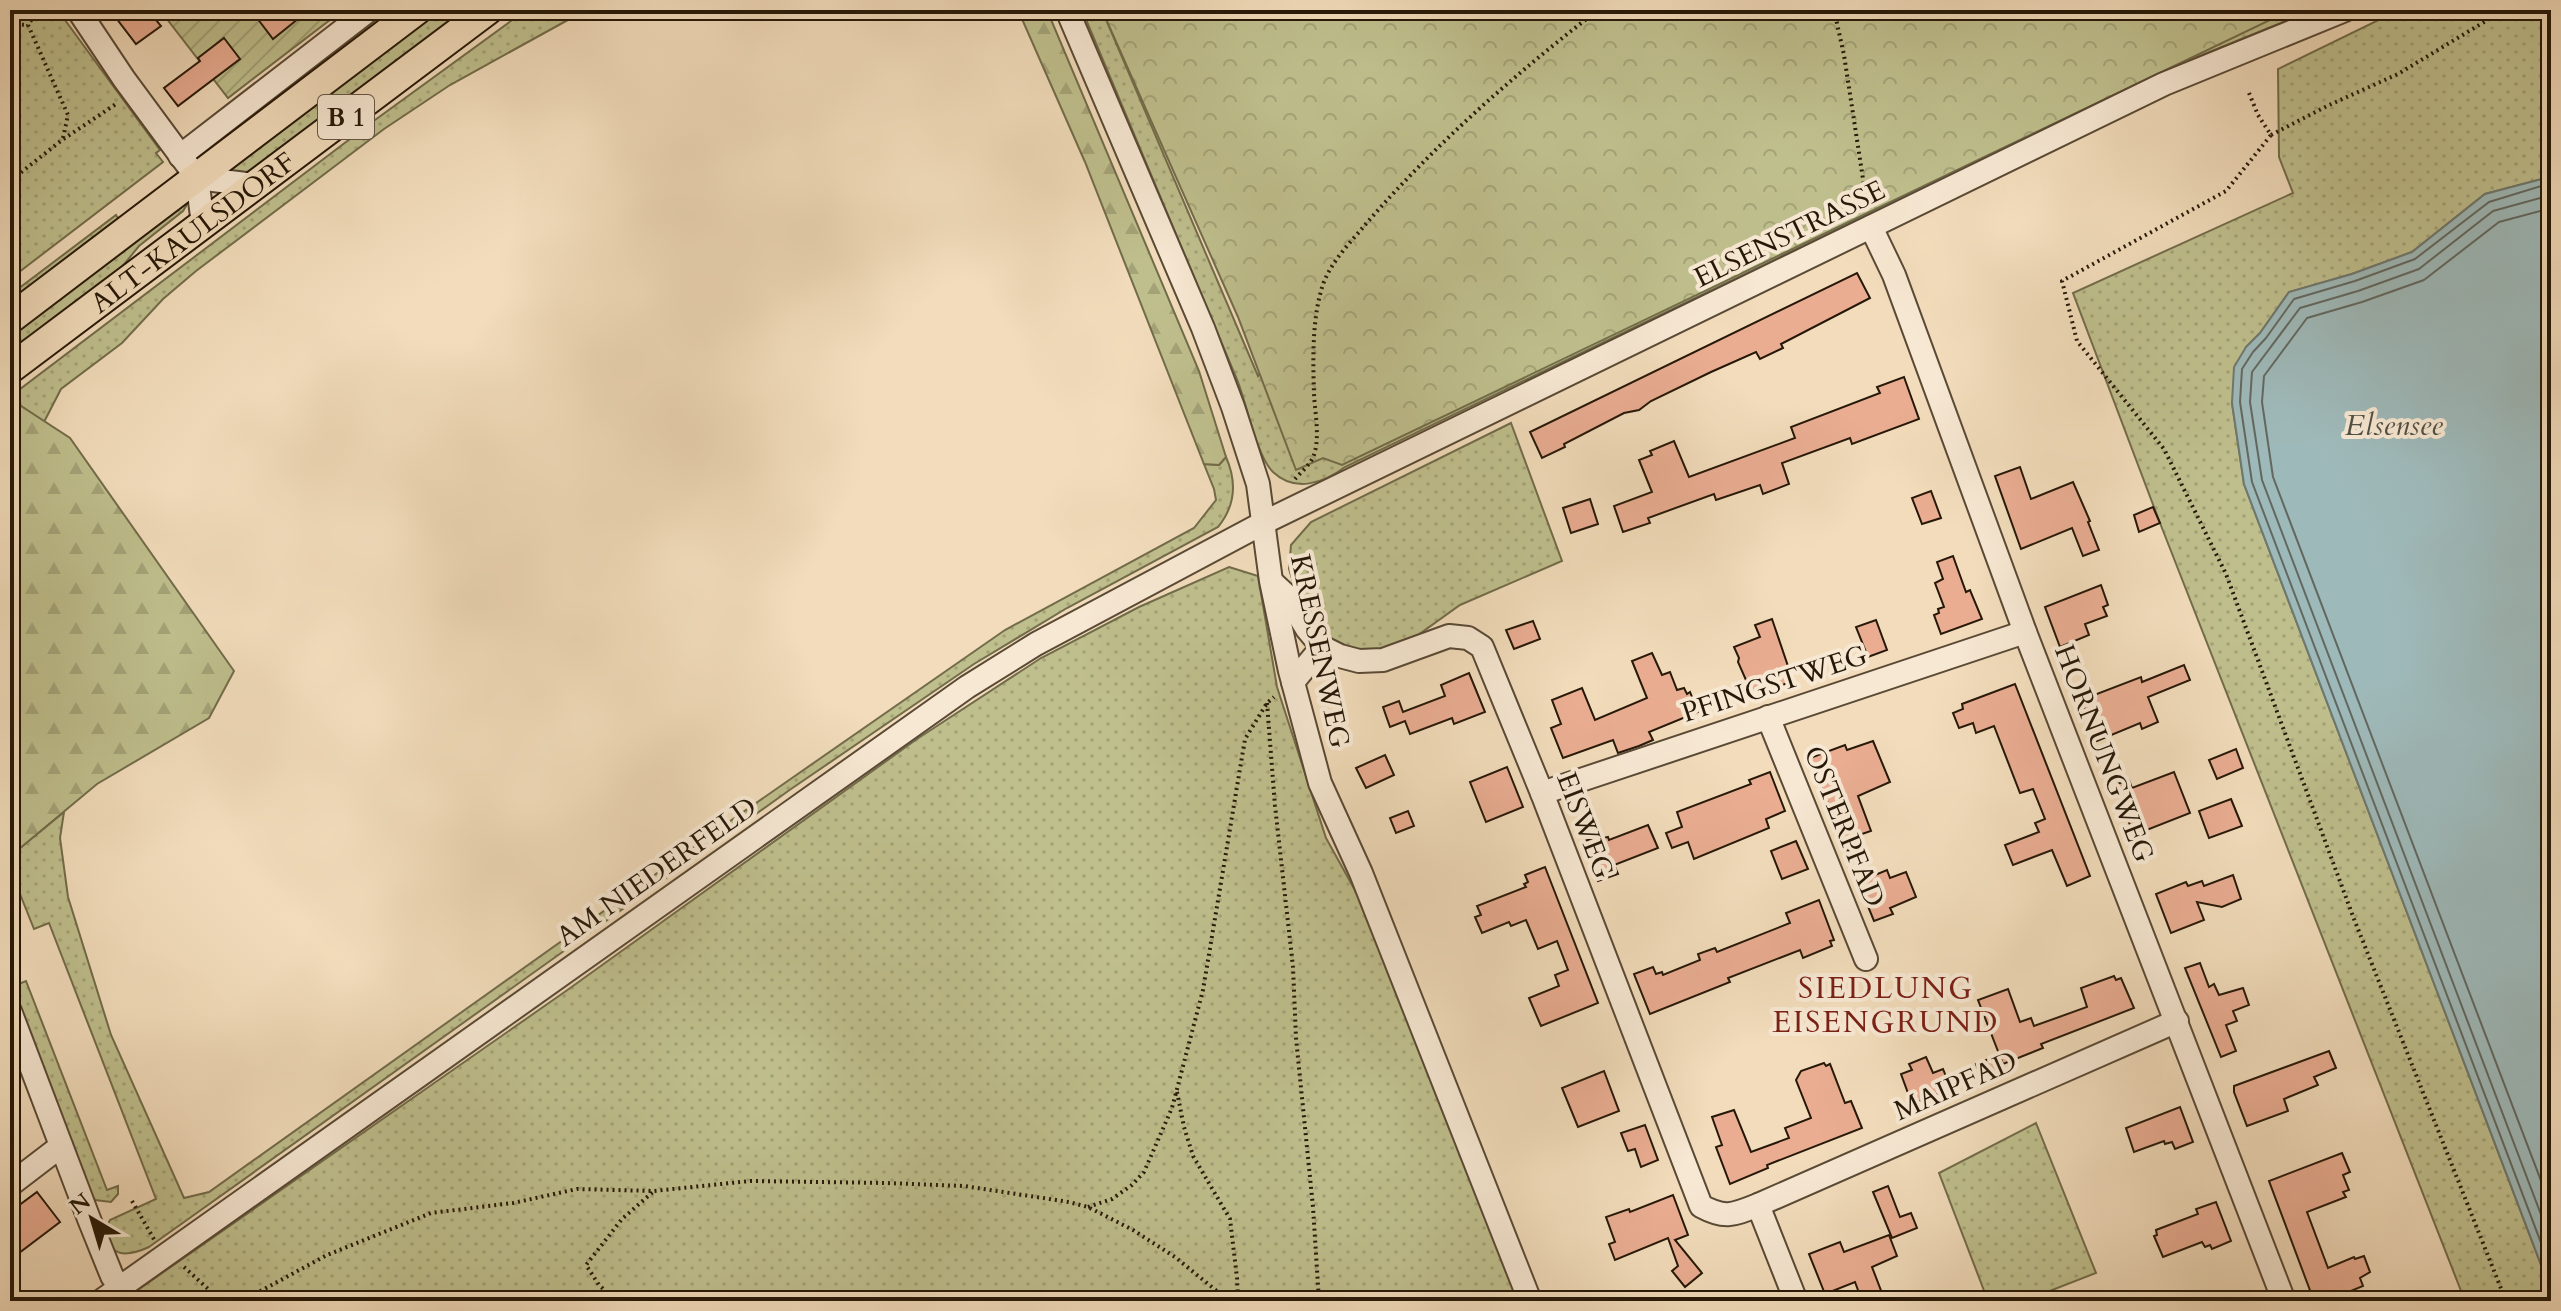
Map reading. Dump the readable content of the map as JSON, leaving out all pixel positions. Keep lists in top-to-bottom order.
{
  "streets": {
    "main road": ["B 1", "ALT-KAULSDORF"],
    "street": [
      "ELSENSTRASSE",
      "KRESSENWEG",
      "PFINGSTWEG",
      "HORNUNGWEG",
      "EISWEG",
      "OSTERPFAD",
      "AM NIEDERFELD",
      "MAIPFAD"
    ]
  },
  "crossings": [
    ["ELSENSTRASSE", "KRESSENWEG"],
    ["ELSENSTRASSE", "HORNUNGWEG"],
    ["ELSENSTRASSE", "AM NIEDERFELD"],
    ["KRESSENWEG", "AM NIEDERFELD"],
    ["PFINGSTWEG", "HORNUNGWEG"],
    ["PFINGSTWEG", "EISWEG"],
    ["PFINGSTWEG", "OSTERPFAD"],
    ["HORNUNGWEG", "MAIPFAD"],
    ["EISWEG", "MAIPFAD"]
  ],
  "districts": ["SIEDLUNG EISENGRUND"],
  "water": ["Elsensee"],
  "north": "top left"
}
